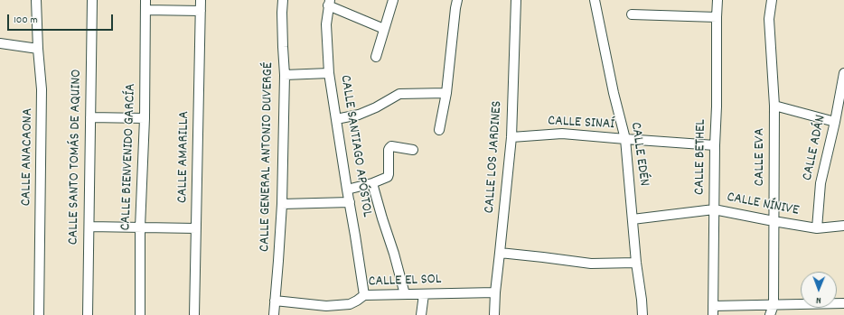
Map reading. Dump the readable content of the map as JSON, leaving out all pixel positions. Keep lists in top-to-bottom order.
{
  "streets": {
    "street": [
      "CALLE SINAÍ",
      "CALLE SANTIAGO APÓSTOL",
      "CALLE ADÁN",
      "CALLE EDÉN",
      "CALLE ANACAONA",
      "CALLE SANTO TOMÁS DE AQUINO",
      "CALLE BIENVENIDO GARCÍA",
      "CALLE AMARILLA",
      "CALLE GENERAL ANTONIO DUVERGÉ",
      "CALLE LOS JARDINES",
      "CALLE BETHEL",
      "CALLE EVA",
      "CALLE NÍNIVE",
      "CALLE EL SOL"
    ]
  },
  "crossings": [
    ["CALLE SINAÍ", "CALLE EDÉN"],
    ["CALLE SINAÍ", "CALLE LOS JARDINES"],
    ["CALLE SINAÍ", "CALLE BETHEL"],
    ["CALLE SANTIAGO APÓSTOL", "CALLE EL SOL"],
    ["CALLE ADÁN", "CALLE NÍNIVE"],
    ["CALLE EDÉN", "CALLE NÍNIVE"],
    ["CALLE GENERAL ANTONIO DUVERGÉ", "CALLE EL SOL"],
    ["CALLE LOS JARDINES", "CALLE EL SOL"],
    ["CALLE BETHEL", "CALLE NÍNIVE"],
    ["CALLE EVA", "CALLE NÍNIVE"]
  ],
  "scale_bar": "100 m",
  "north": "bottom"
}
